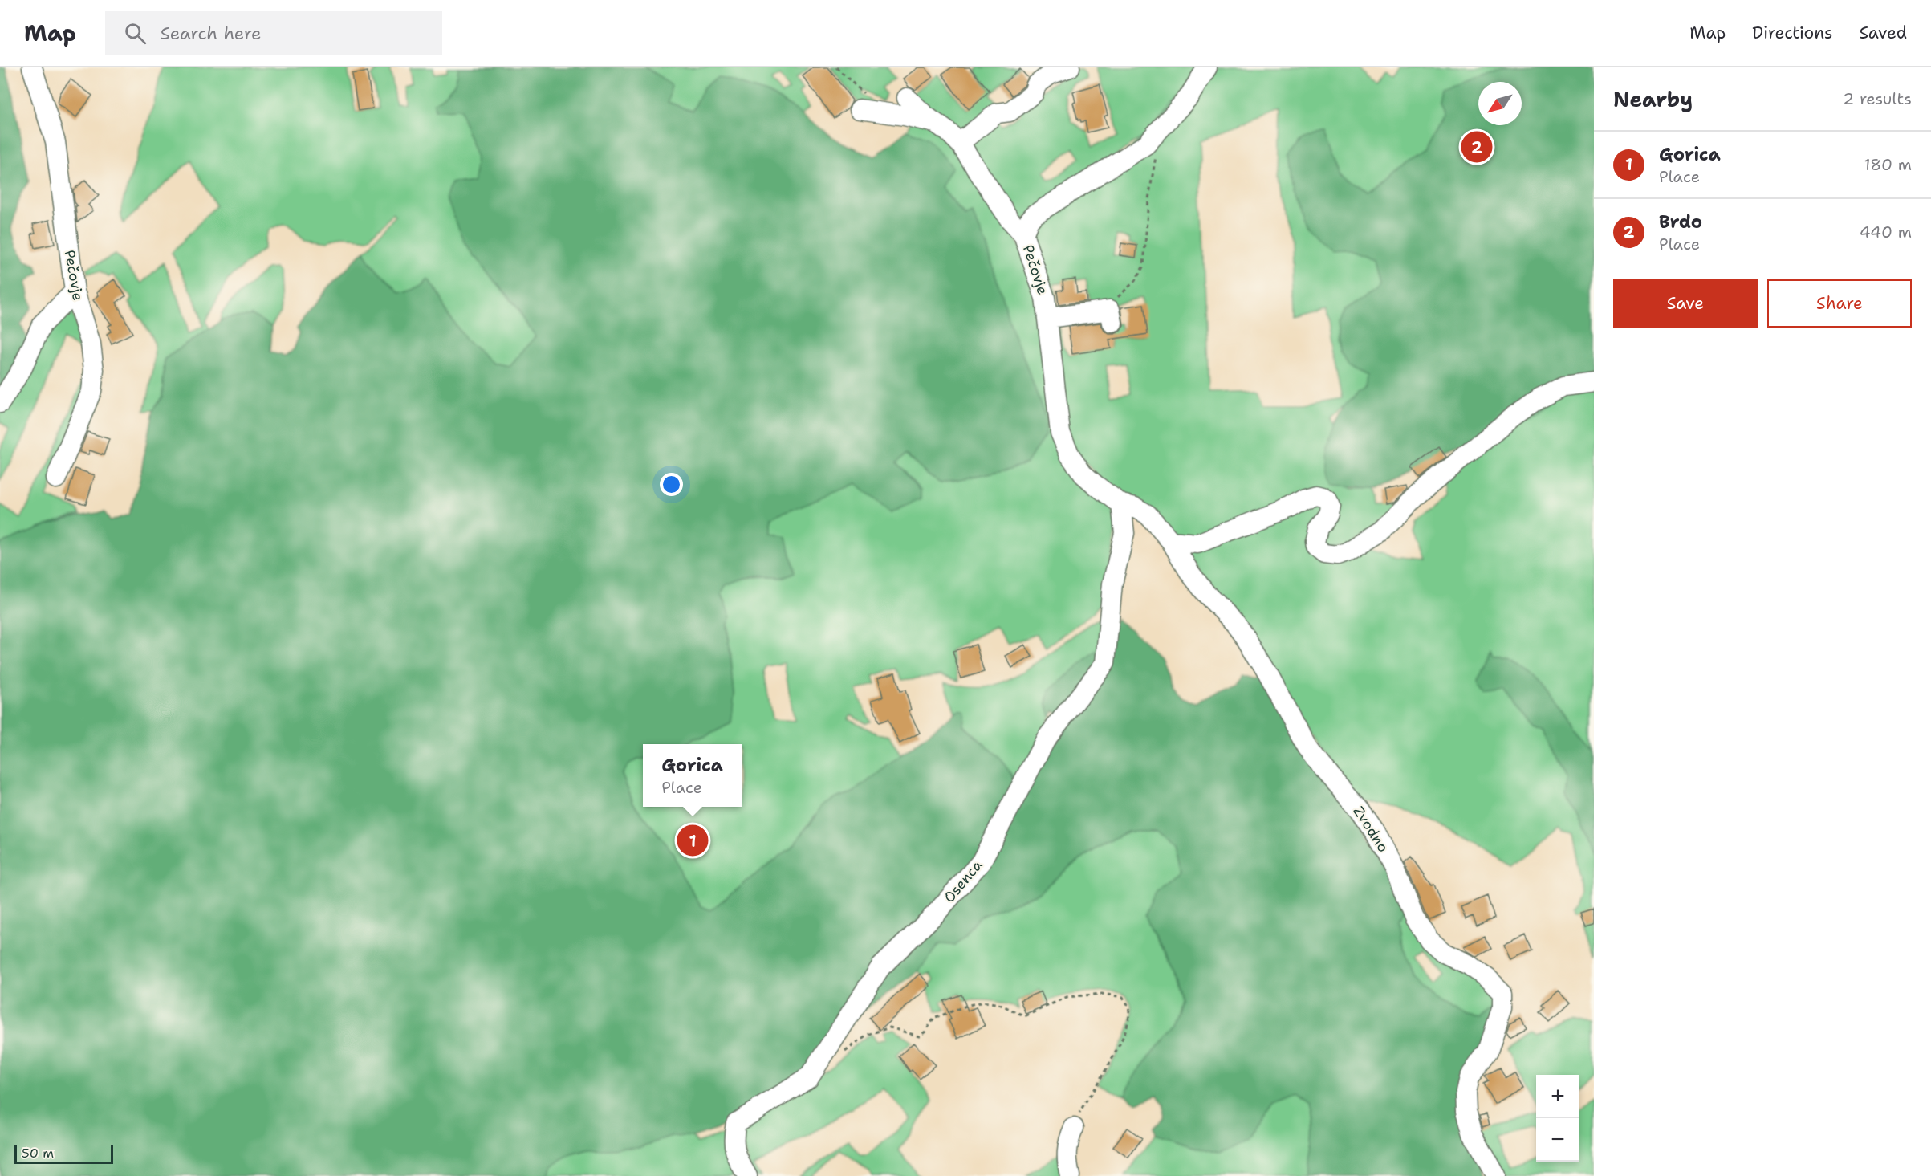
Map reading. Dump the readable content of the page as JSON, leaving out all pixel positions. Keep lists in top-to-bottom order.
{
  "streets": {
    "street": ["Pečovje", "Zvodno", "Osenca"]
  },
  "crossings": [
    ["Pečovje", "Zvodno"],
    ["Pečovje", "Osenca"],
    ["Zvodno", "Osenca"]
  ],
  "scale_bar": "50 m",
  "north": "bottom left",
  "page": {
    "header": "Map",
    "search": "Search here",
    "nav": ["Map", "Directions", "Saved"],
    "heading": ["Nearby", "2 results"],
    "pins": ["2", "1"],
    "list": [
      {
        "mark": "1",
        "name": "Gorica",
        "note": "Place",
        "value": "180 m"
      },
      {
        "mark": "2",
        "name": "Brdo",
        "note": "Place",
        "value": "440 m"
      }
    ],
    "buttons": ["Save", "Share"],
    "popup": ["Gorica", "Place"],
    "map_buttons": ["+", "−"],
    "scale": "50 m"
  }
}
